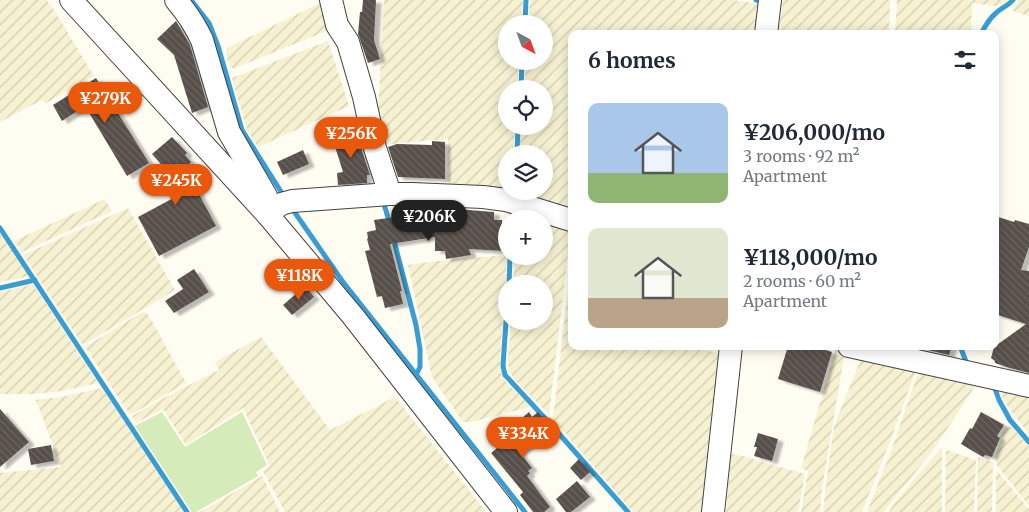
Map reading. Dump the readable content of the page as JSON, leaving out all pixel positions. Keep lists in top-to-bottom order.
{
  "north": "bottom right",
  "page": {
    "map_buttons": ["+", "−"],
    "heading": "6 homes",
    "price": [
      "¥279K",
      "¥256K",
      "¥245K",
      "¥206K",
      "¥118K",
      "¥334K"
    ],
    "list": [
      {
        "name": "¥206,000/mo",
        "note": "3 rooms · 92 m² · Apartment"
      },
      {
        "name": "¥118,000/mo",
        "note": "2 rooms · 60 m² · Apartment"
      }
    ]
  }
}
